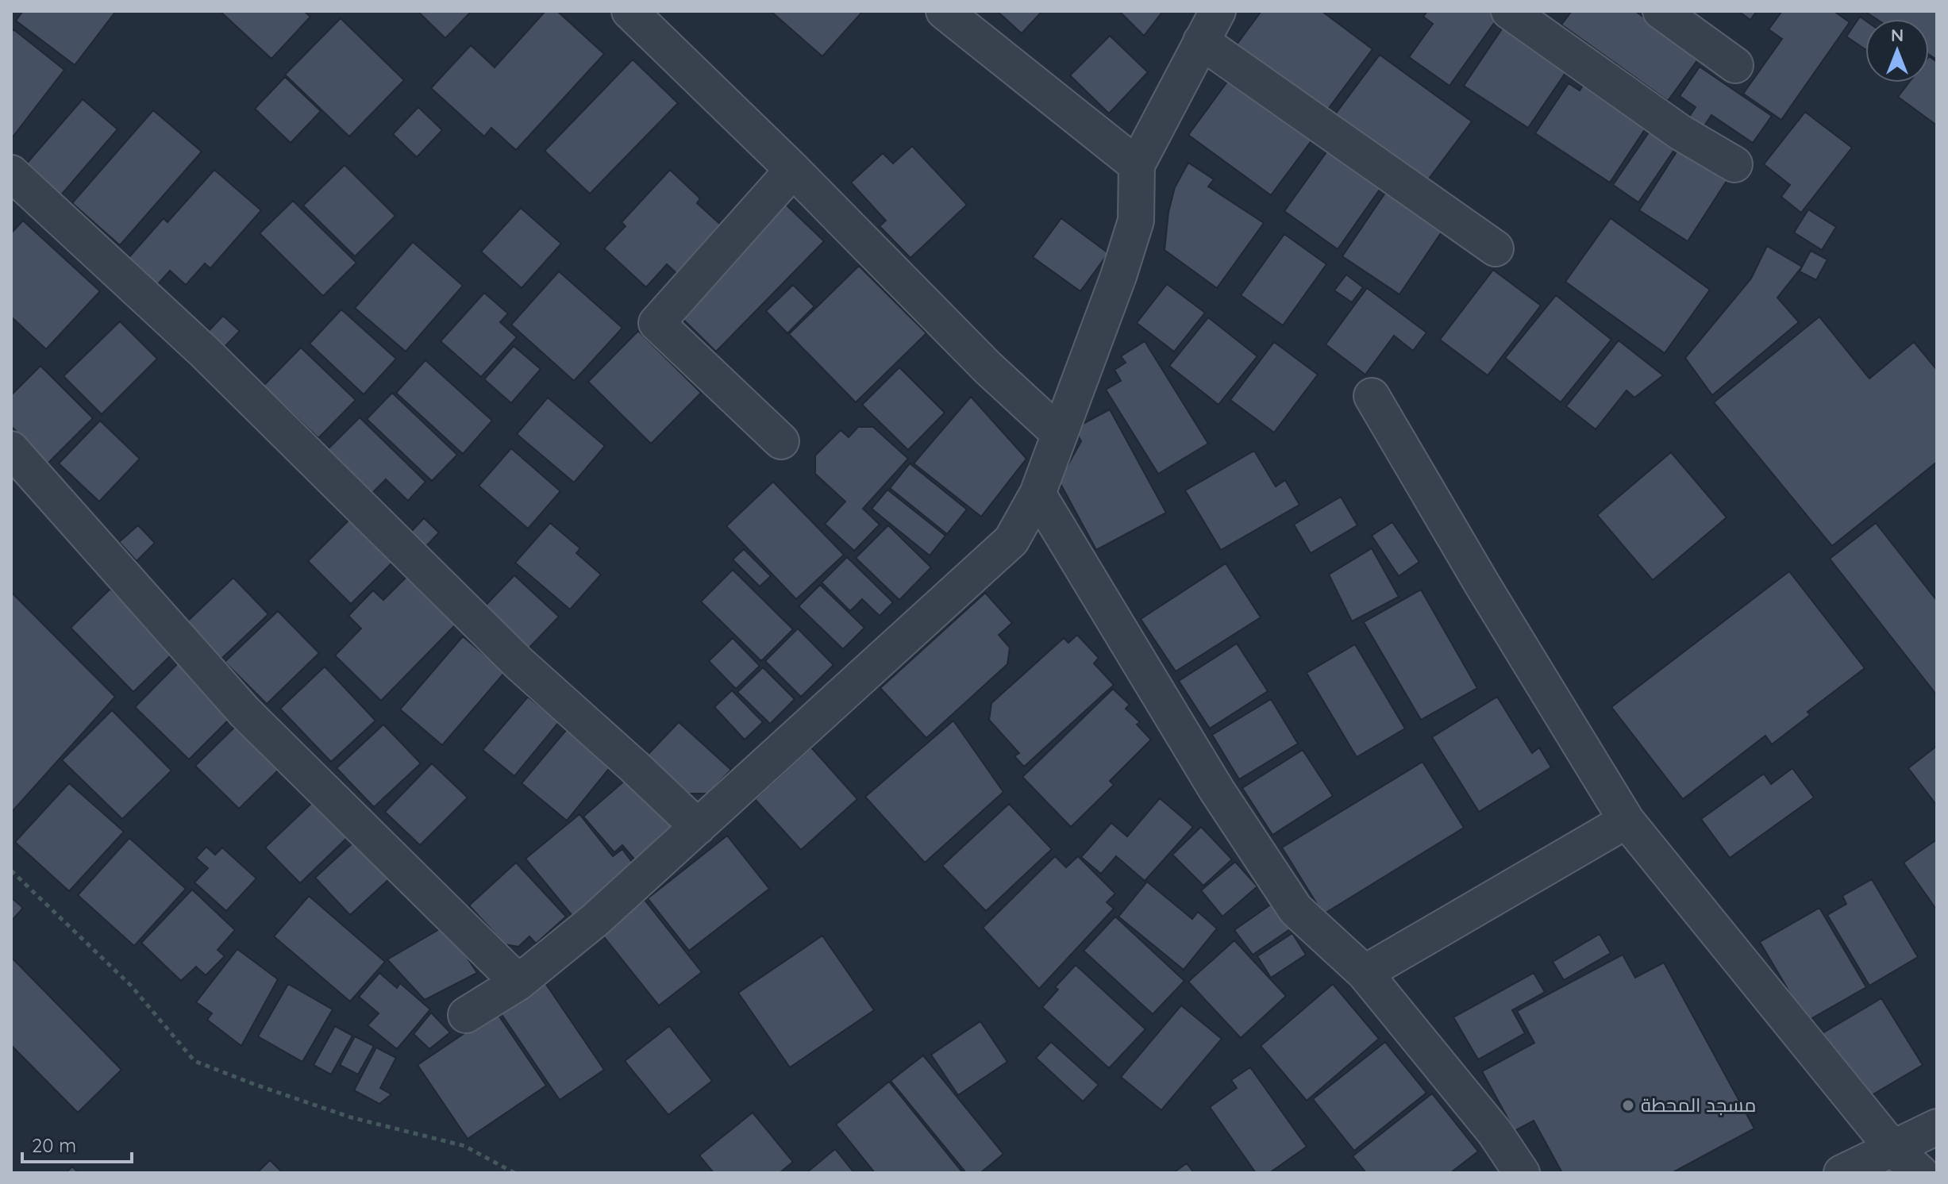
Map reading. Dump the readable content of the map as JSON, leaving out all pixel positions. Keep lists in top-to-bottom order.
{
  "places": ["مسجد المحطة"],
  "scale_bar": "20 m",
  "north": "top"
}
